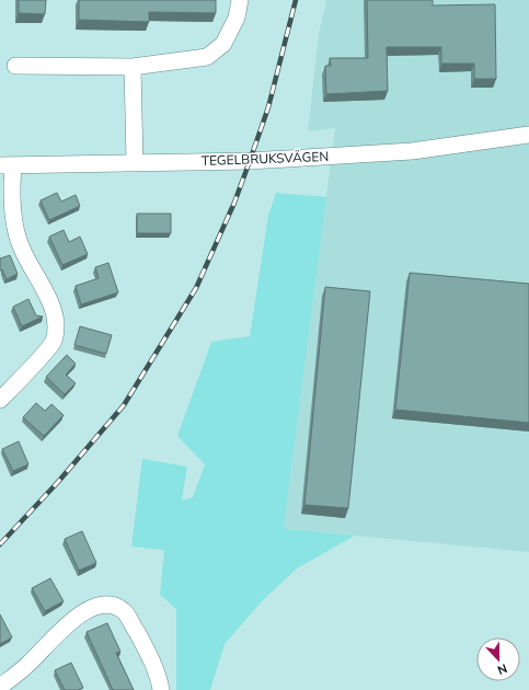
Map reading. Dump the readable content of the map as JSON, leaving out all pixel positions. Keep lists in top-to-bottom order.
{
  "streets": {
    "street": ["TEGELBRUKSVÄGEN"]
  },
  "north": "bottom"
}
